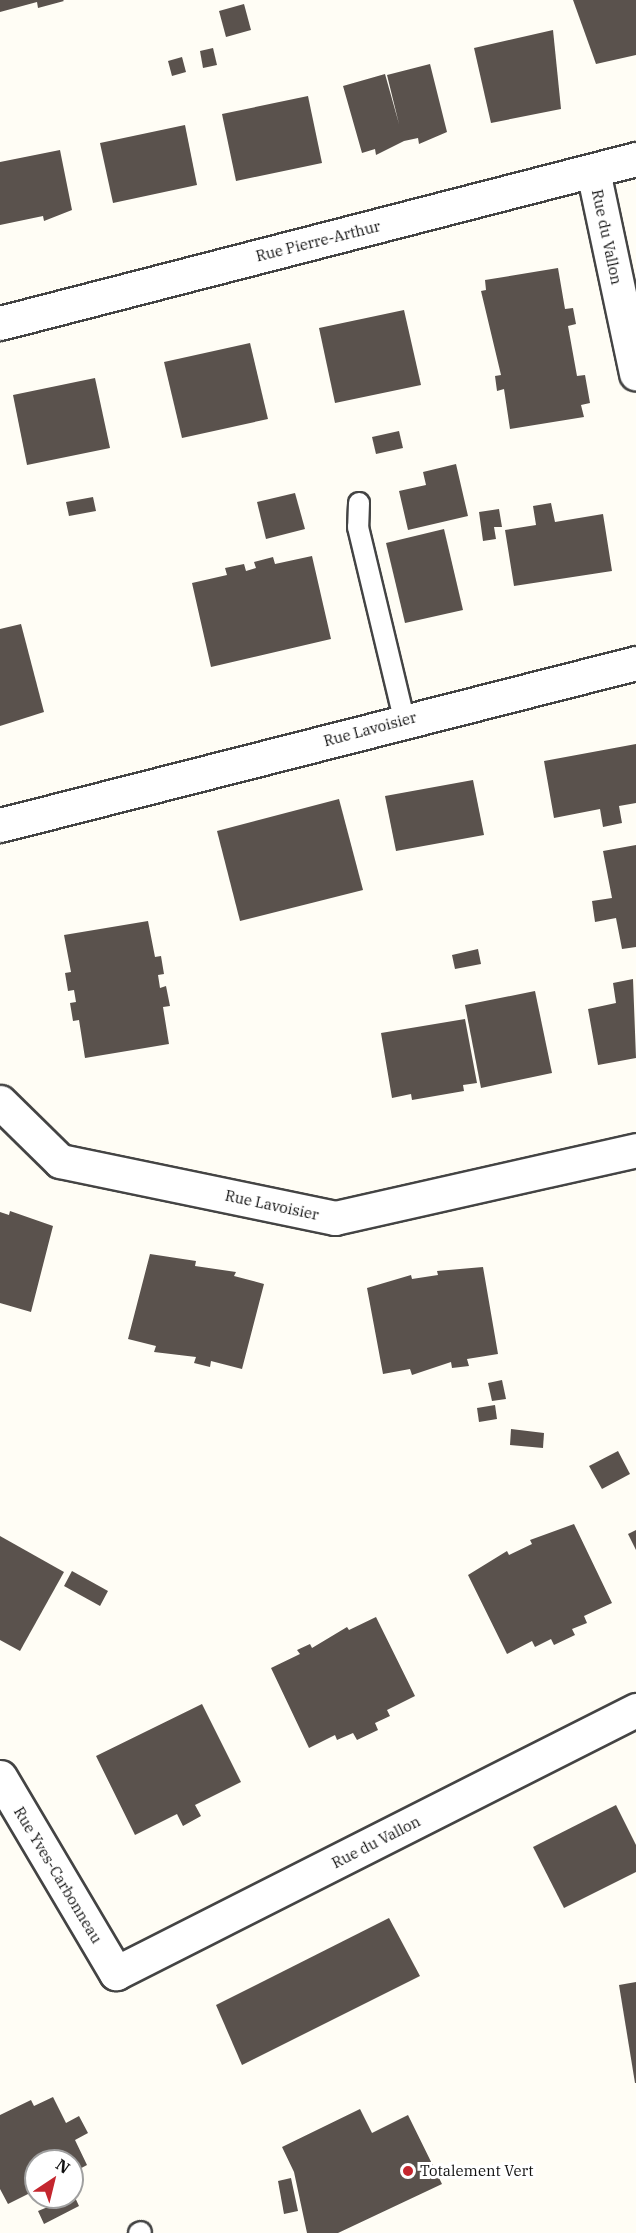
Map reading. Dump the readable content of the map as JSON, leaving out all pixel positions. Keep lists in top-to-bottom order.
{
  "streets": {
    "street": [
      "Rue du Vallon",
      "Rue Pierre-Arthur",
      "Rue Lavoisier",
      "Rue Yves-Carbonneau"
    ]
  },
  "crossings": [
    ["Rue du Vallon", "Rue Pierre-Arthur"],
    ["Rue du Vallon", "Rue Yves-Carbonneau"]
  ],
  "places": ["Totalement Vert"],
  "north": "top right"
}
